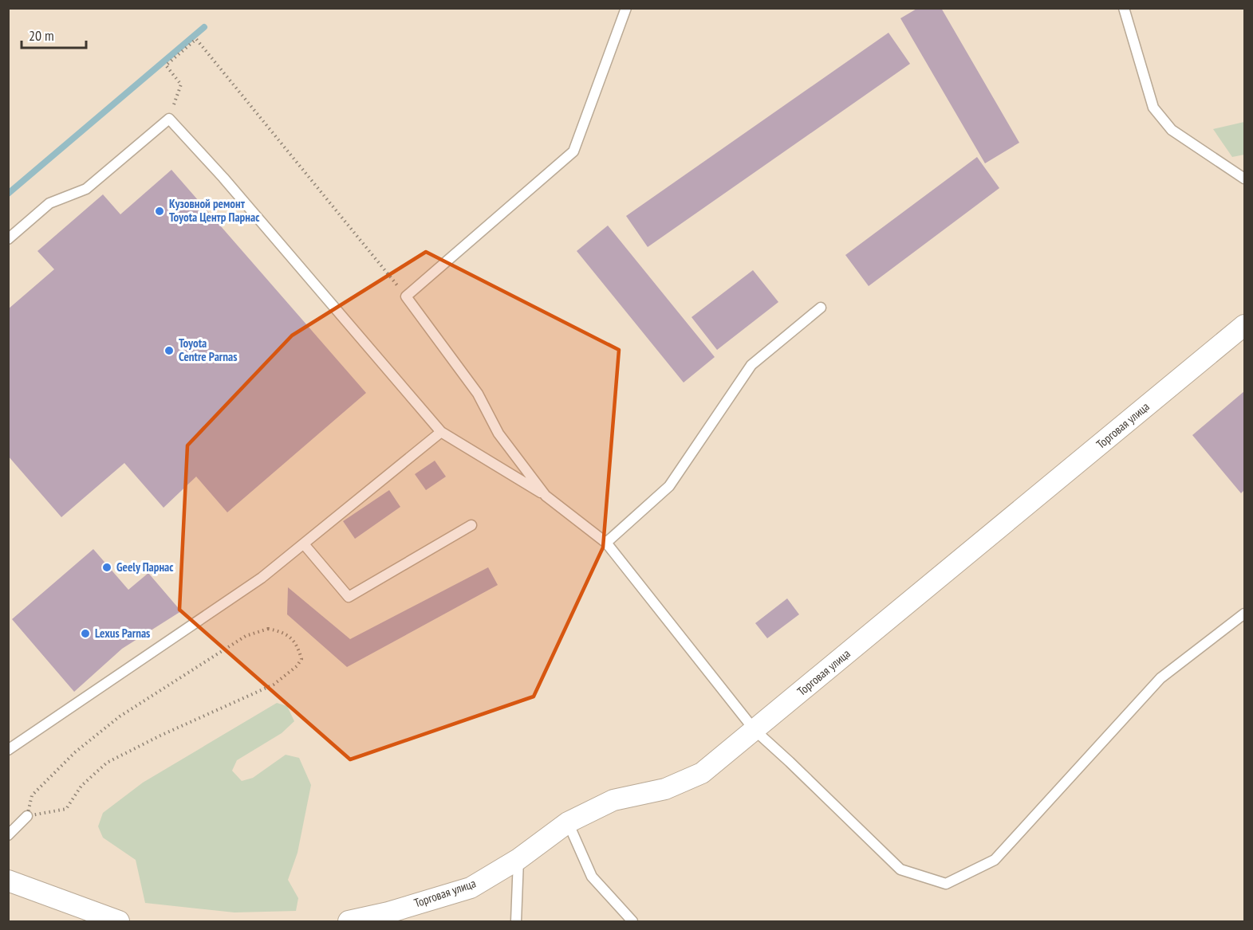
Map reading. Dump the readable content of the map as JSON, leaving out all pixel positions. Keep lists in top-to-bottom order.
{
  "streets": {
    "street": ["Торговая улица"]
  },
  "places": [
    "Кузовной ремонт Toyota Центр Парнас",
    "Toyota Centre Parnas",
    "Geely Парнас",
    "Lexus Parnas"
  ],
  "scale_bar": "20 m"
}
